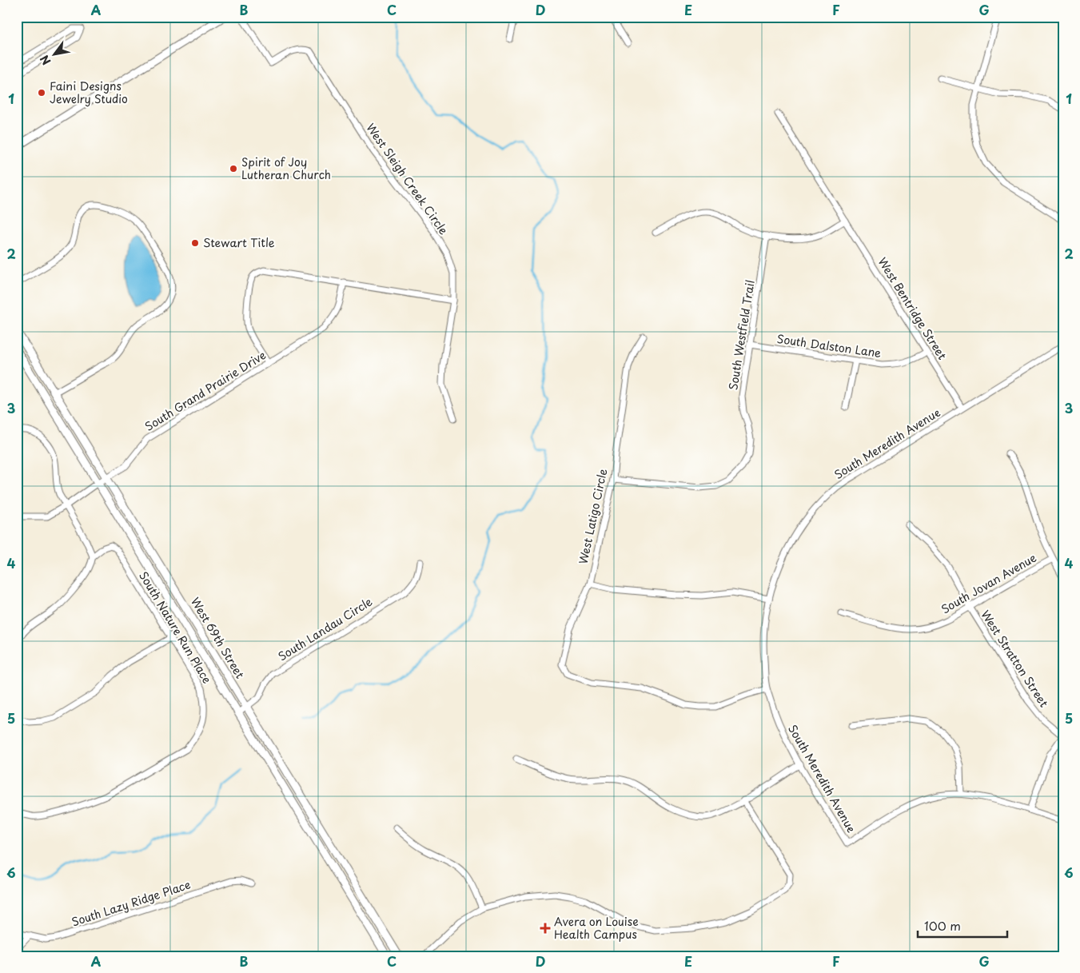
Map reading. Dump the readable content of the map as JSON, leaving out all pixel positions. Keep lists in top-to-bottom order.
{
  "streets": {
    "main road": ["West 69th Street"],
    "street": [
      "West Sleigh Creek Circle",
      "West Bentridge Street",
      "South Westfield Trail",
      "South Dalston Lane",
      "South Grand Prairie Drive",
      "South Meredith Avenue",
      "West Latigo Circle",
      "South Jovan Avenue",
      "South Nature Run Place",
      "South Landau Circle",
      "West Stratton Street",
      "South Lazy Ridge Place"
    ]
  },
  "crossings": [
    ["West Bentridge Street", "South Dalston Lane"],
    ["West Bentridge Street", "South Meredith Avenue"],
    ["South Westfield Trail", "South Dalston Lane"],
    ["South Westfield Trail", "West Latigo Circle"],
    ["South Grand Prairie Drive", "West 69th Street"],
    ["South Meredith Avenue", "West Latigo Circle"],
    ["South Jovan Avenue", "West Stratton Street"],
    ["South Landau Circle", "West 69th Street"]
  ],
  "places": {
    "other": ["Faini Designs Jewelry Studio", "Spirit of Joy Lutheran Church", "Stewart Title"],
    "health": ["Avera on Louise Health Campus"]
  },
  "scale_bar": "100 m",
  "north": "bottom left",
  "grid": {
    "columns": [
      "A",
      "B",
      "C",
      "D",
      "E",
      "F",
      "G"
    ],
    "rows": [
      "1",
      "2",
      "3",
      "4",
      "5",
      "6"
    ]
  }
}
